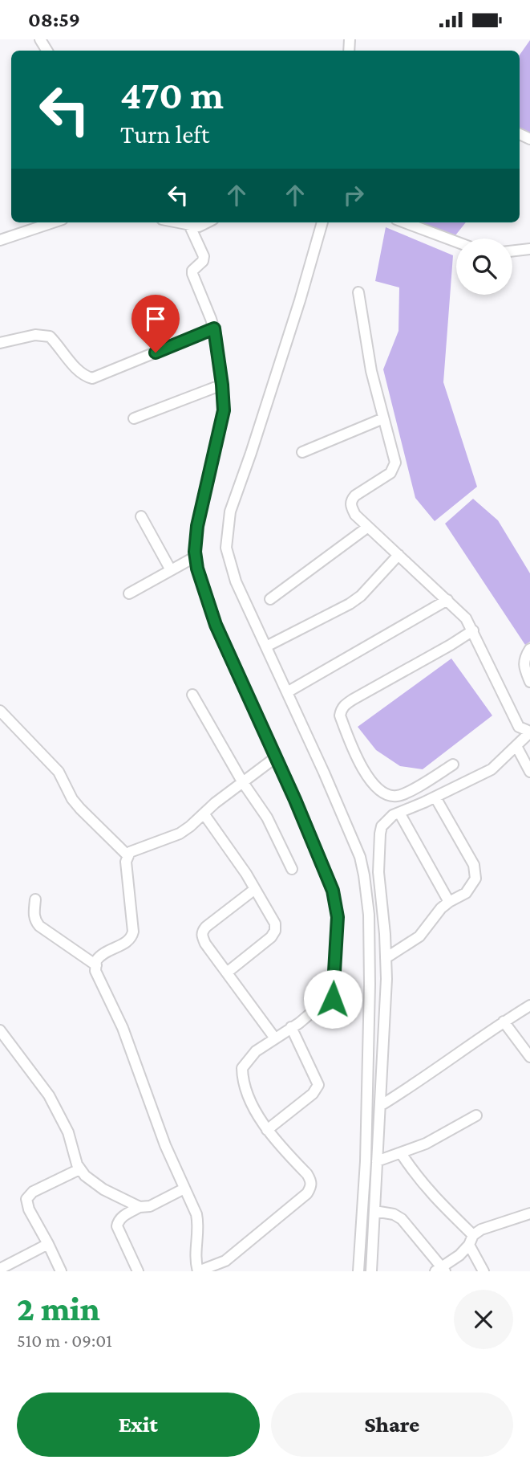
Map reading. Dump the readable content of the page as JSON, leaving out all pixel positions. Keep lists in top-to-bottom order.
{
  "page": {
    "status": "08:59",
    "turn": ["470 m", "Turn left"],
    "heading": ["2 min", "510 m · 09:01"],
    "buttons": ["Exit", "Share"]
  }
}
